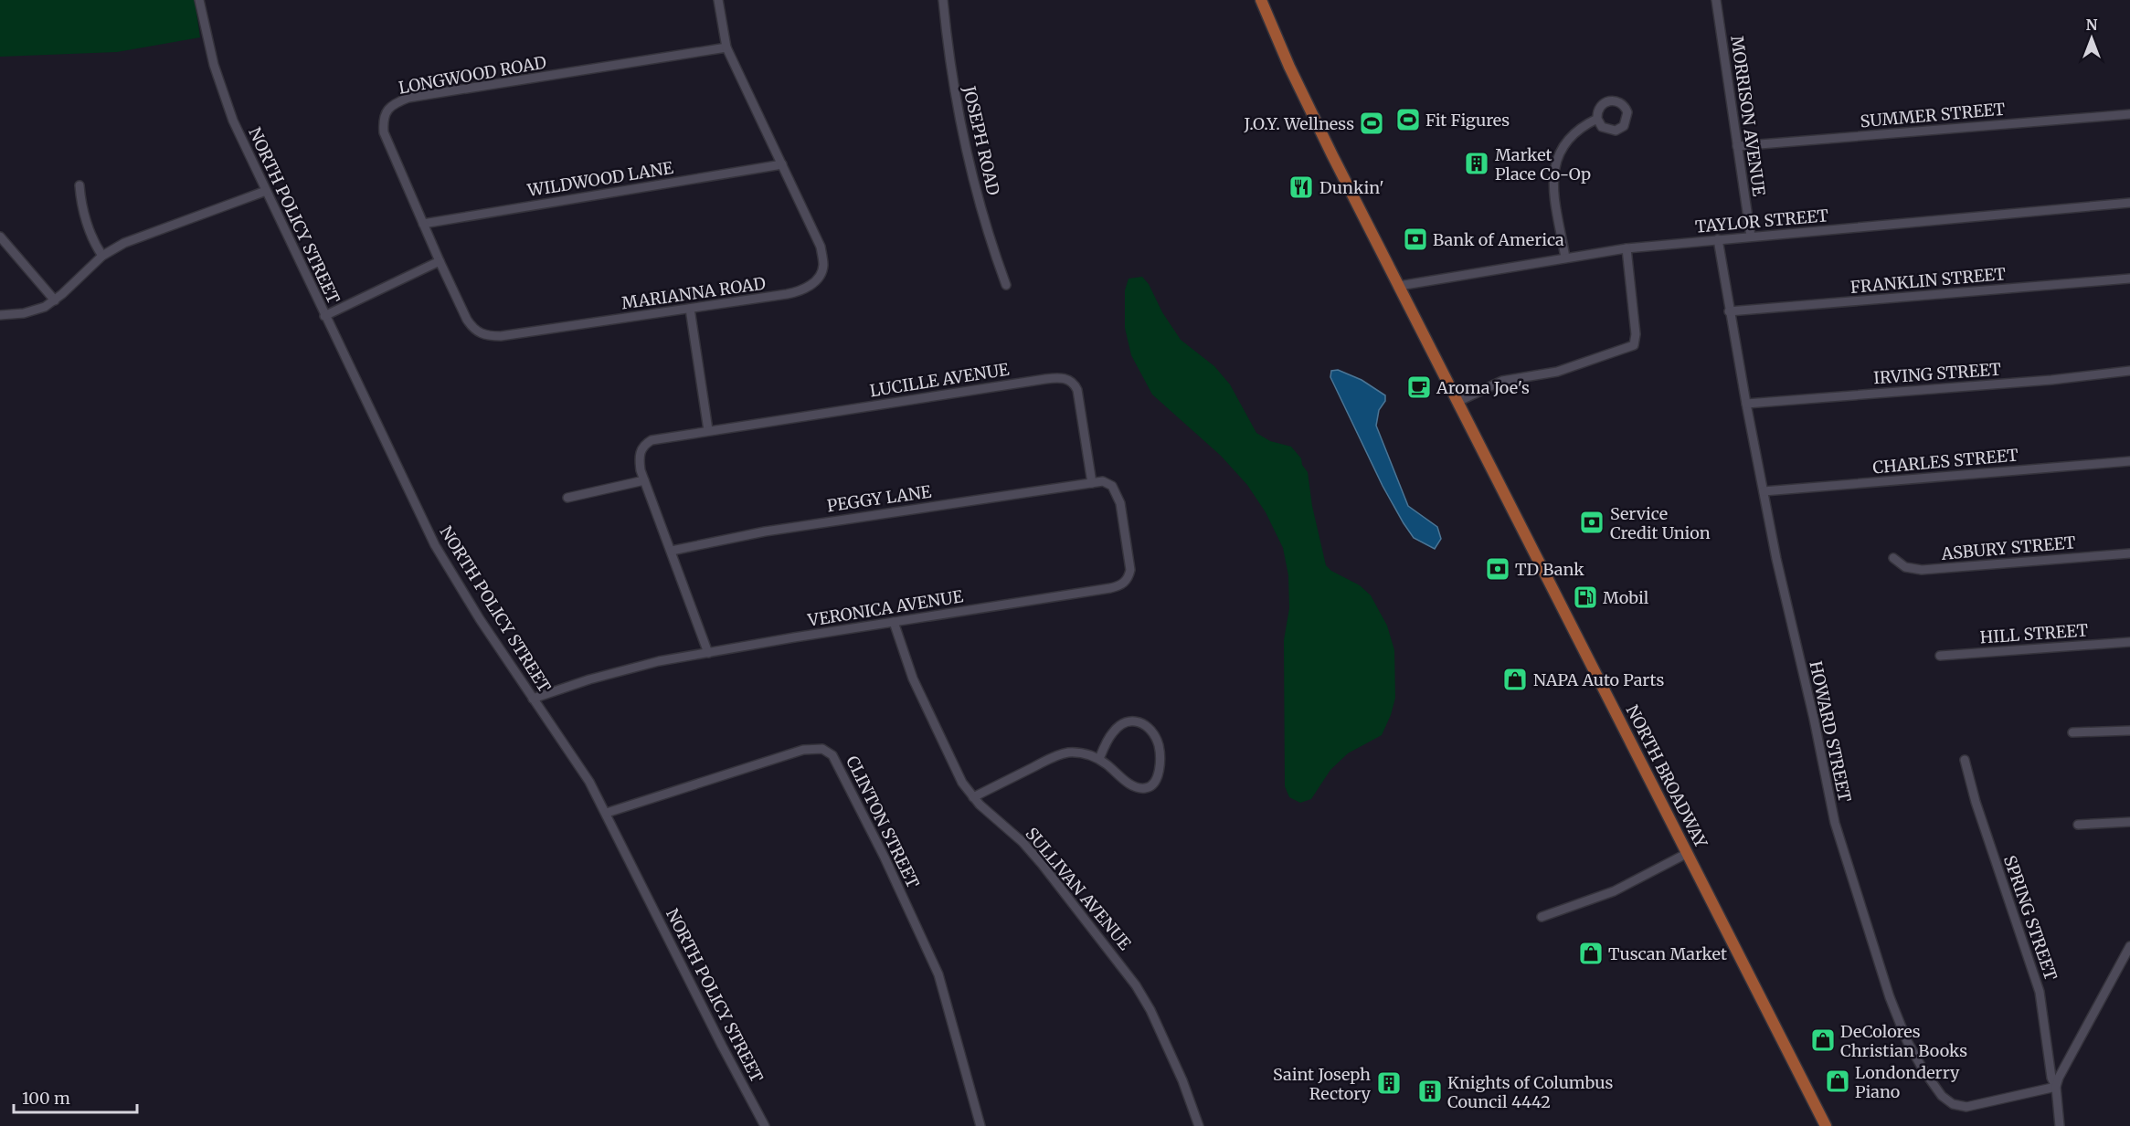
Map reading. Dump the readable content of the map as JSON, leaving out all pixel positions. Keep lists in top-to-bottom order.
{
  "streets": {
    "main road": ["NORTH BROADWAY"],
    "street": [
      "LONGWOOD ROAD",
      "SUMMER STREET",
      "MORRISON AVENUE",
      "JOSEPH ROAD",
      "WILDWOOD LANE",
      "NORTH POLICY STREET",
      "TAYLOR STREET",
      "FRANKLIN STREET",
      "MARIANNA ROAD",
      "IRVING STREET",
      "LUCILLE AVENUE",
      "CHARLES STREET",
      "PEGGY LANE",
      "ASBURY STREET",
      "VERONICA AVENUE",
      "HILL STREET",
      "HOWARD STREET",
      "CLINTON STREET",
      "SULLIVAN AVENUE",
      "SPRING STREET"
    ]
  },
  "crossings": [
    ["LONGWOOD ROAD", "WILDWOOD LANE"],
    ["LONGWOOD ROAD", "MARIANNA ROAD"],
    ["SUMMER STREET", "MORRISON AVENUE"],
    ["MORRISON AVENUE", "TAYLOR STREET"],
    ["WILDWOOD LANE", "MARIANNA ROAD"],
    ["NORTH POLICY STREET", "VERONICA AVENUE"],
    ["NORTH POLICY STREET", "CLINTON STREET"],
    ["TAYLOR STREET", "HOWARD STREET"],
    ["TAYLOR STREET", "NORTH BROADWAY"],
    ["FRANKLIN STREET", "HOWARD STREET"],
    ["IRVING STREET", "HOWARD STREET"],
    ["LUCILLE AVENUE", "PEGGY LANE"],
    ["LUCILLE AVENUE", "VERONICA AVENUE"],
    ["CHARLES STREET", "HOWARD STREET"],
    ["PEGGY LANE", "VERONICA AVENUE"],
    ["VERONICA AVENUE", "SULLIVAN AVENUE"],
    ["HOWARD STREET", "SPRING STREET"]
  ],
  "places": {
    "sports": ["Fit Figures", "J.O.Y. Wellness"],
    "building": ["Market Place Co-Op", "Saint Joseph Rectory", "Knights of Columbus Council 4442"],
    "restaurant": ["Dunkin'"],
    "bank": ["Bank of America", "Service Credit Union", "TD Bank"],
    "cafe": ["Aroma Joe's"],
    "fuel station": ["Mobil"],
    "shop": [
      "NAPA Auto Parts",
      "Tuscan Market",
      "DeColores Christian Books",
      "Londonderry Piano"
    ]
  },
  "scale_bar": "100 m",
  "north": "top"
}
